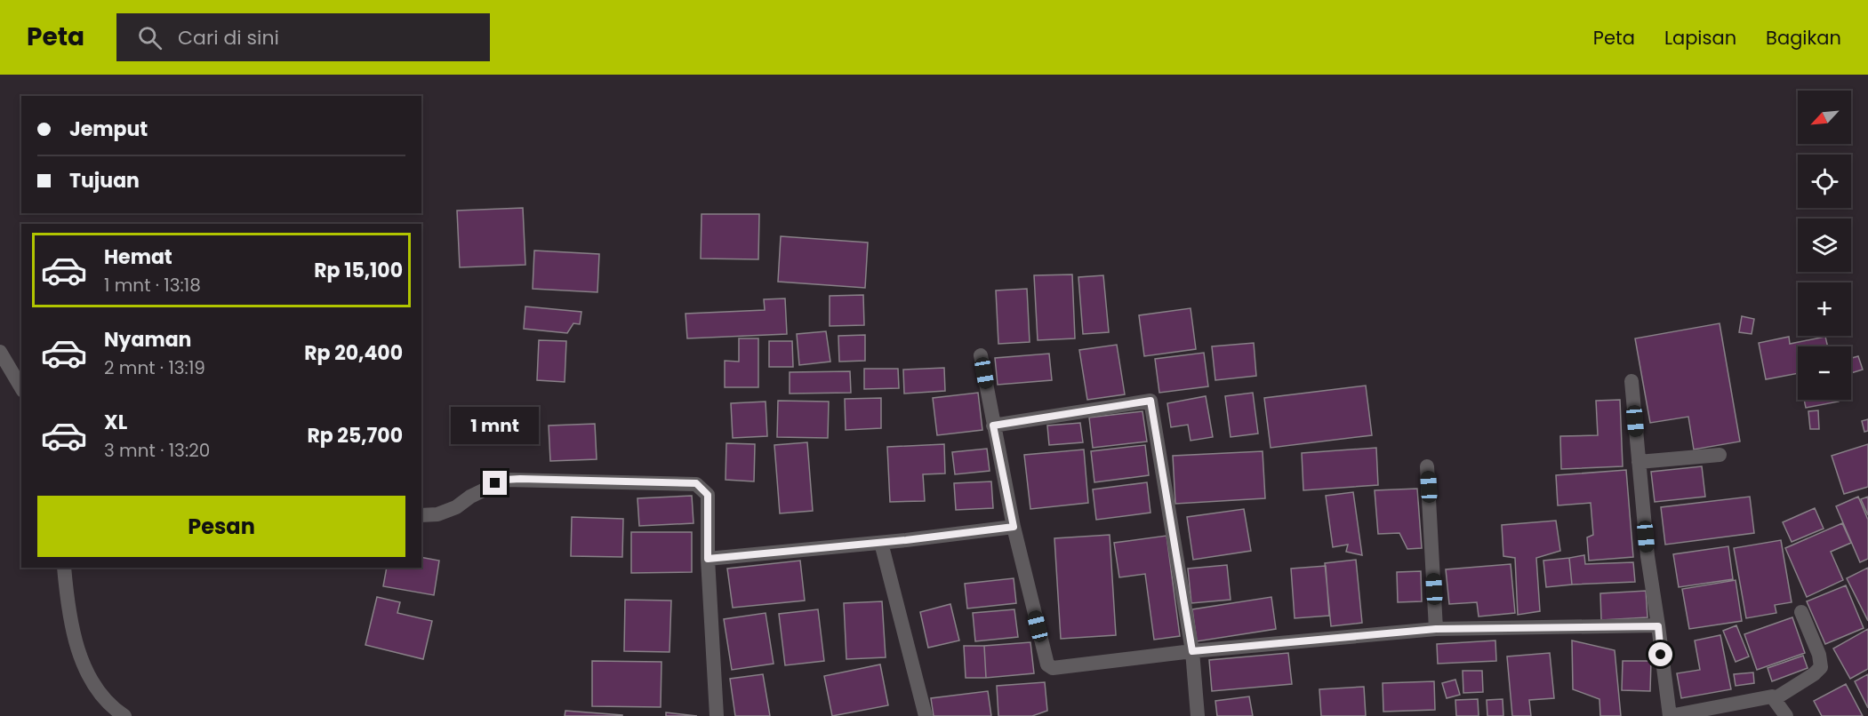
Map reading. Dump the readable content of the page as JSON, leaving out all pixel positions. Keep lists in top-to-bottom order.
{
  "north": "bottom left",
  "page": {
    "header": "Peta",
    "search": "Cari di sini",
    "nav": ["Peta", "Lapisan", "Bagikan"],
    "map_buttons": ["+", "−"],
    "banner": ["Jemput", "Tujuan"],
    "list": [
      {
        "name": "Hemat",
        "note": "1 mnt · 13:18",
        "value": "Rp 15,100"
      },
      {
        "name": "Nyaman",
        "note": "2 mnt · 13:19",
        "value": "Rp 20,400"
      },
      {
        "name": "XL",
        "note": "3 mnt · 13:20",
        "value": "Rp 25,700"
      }
    ],
    "bubble": "1 mnt",
    "buttons": "Pesan"
  }
}
